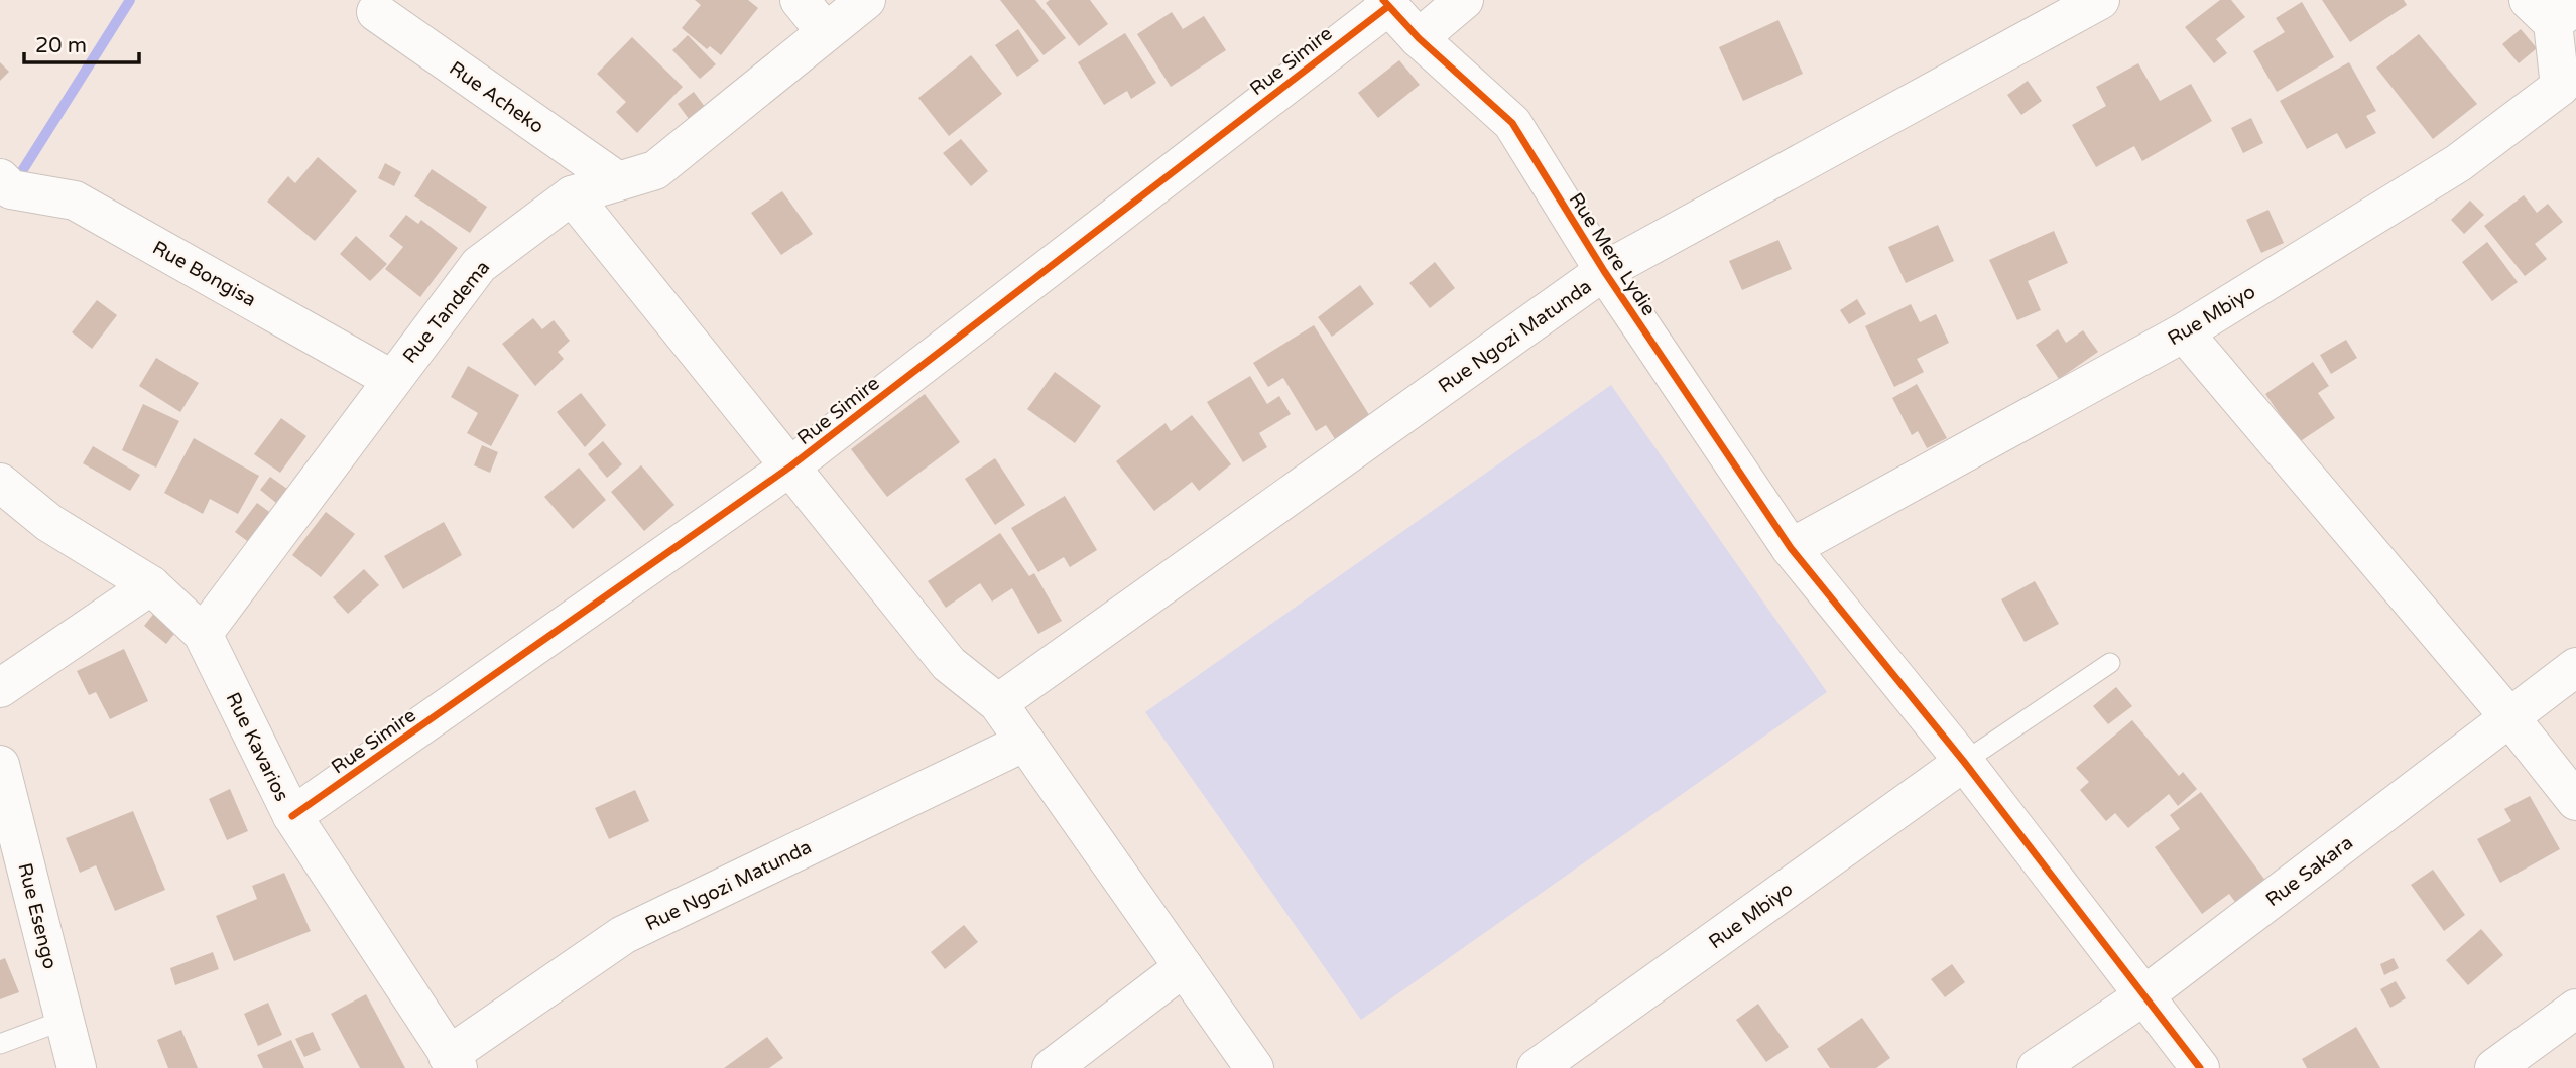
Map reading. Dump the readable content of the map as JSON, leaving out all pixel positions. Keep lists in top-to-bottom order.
{
  "streets": {
    "street": [
      "Rue Simire",
      "Rue Acheko",
      "Rue Mere Lydie",
      "Rue Bongisa",
      "Rue Tandema",
      "Rue Mbiyo",
      "Rue Ngozi Matunda",
      "Rue Kavarios",
      "Rue Sakara",
      "Rue Esengo"
    ]
  },
  "crossings": [
    ["Rue Simire", "Rue Mere Lydie"],
    ["Rue Simire", "Rue Kavarios"],
    ["Rue Acheko", "Rue Tandema"],
    ["Rue Mere Lydie", "Rue Mbiyo"],
    ["Rue Mere Lydie", "Rue Ngozi Matunda"],
    ["Rue Mere Lydie", "Rue Sakara"],
    ["Rue Bongisa", "Rue Tandema"],
    ["Rue Tandema", "Rue Kavarios"],
    ["Rue Ngozi Matunda", "Rue Kavarios"]
  ],
  "scale_bar": "20 m"
}
